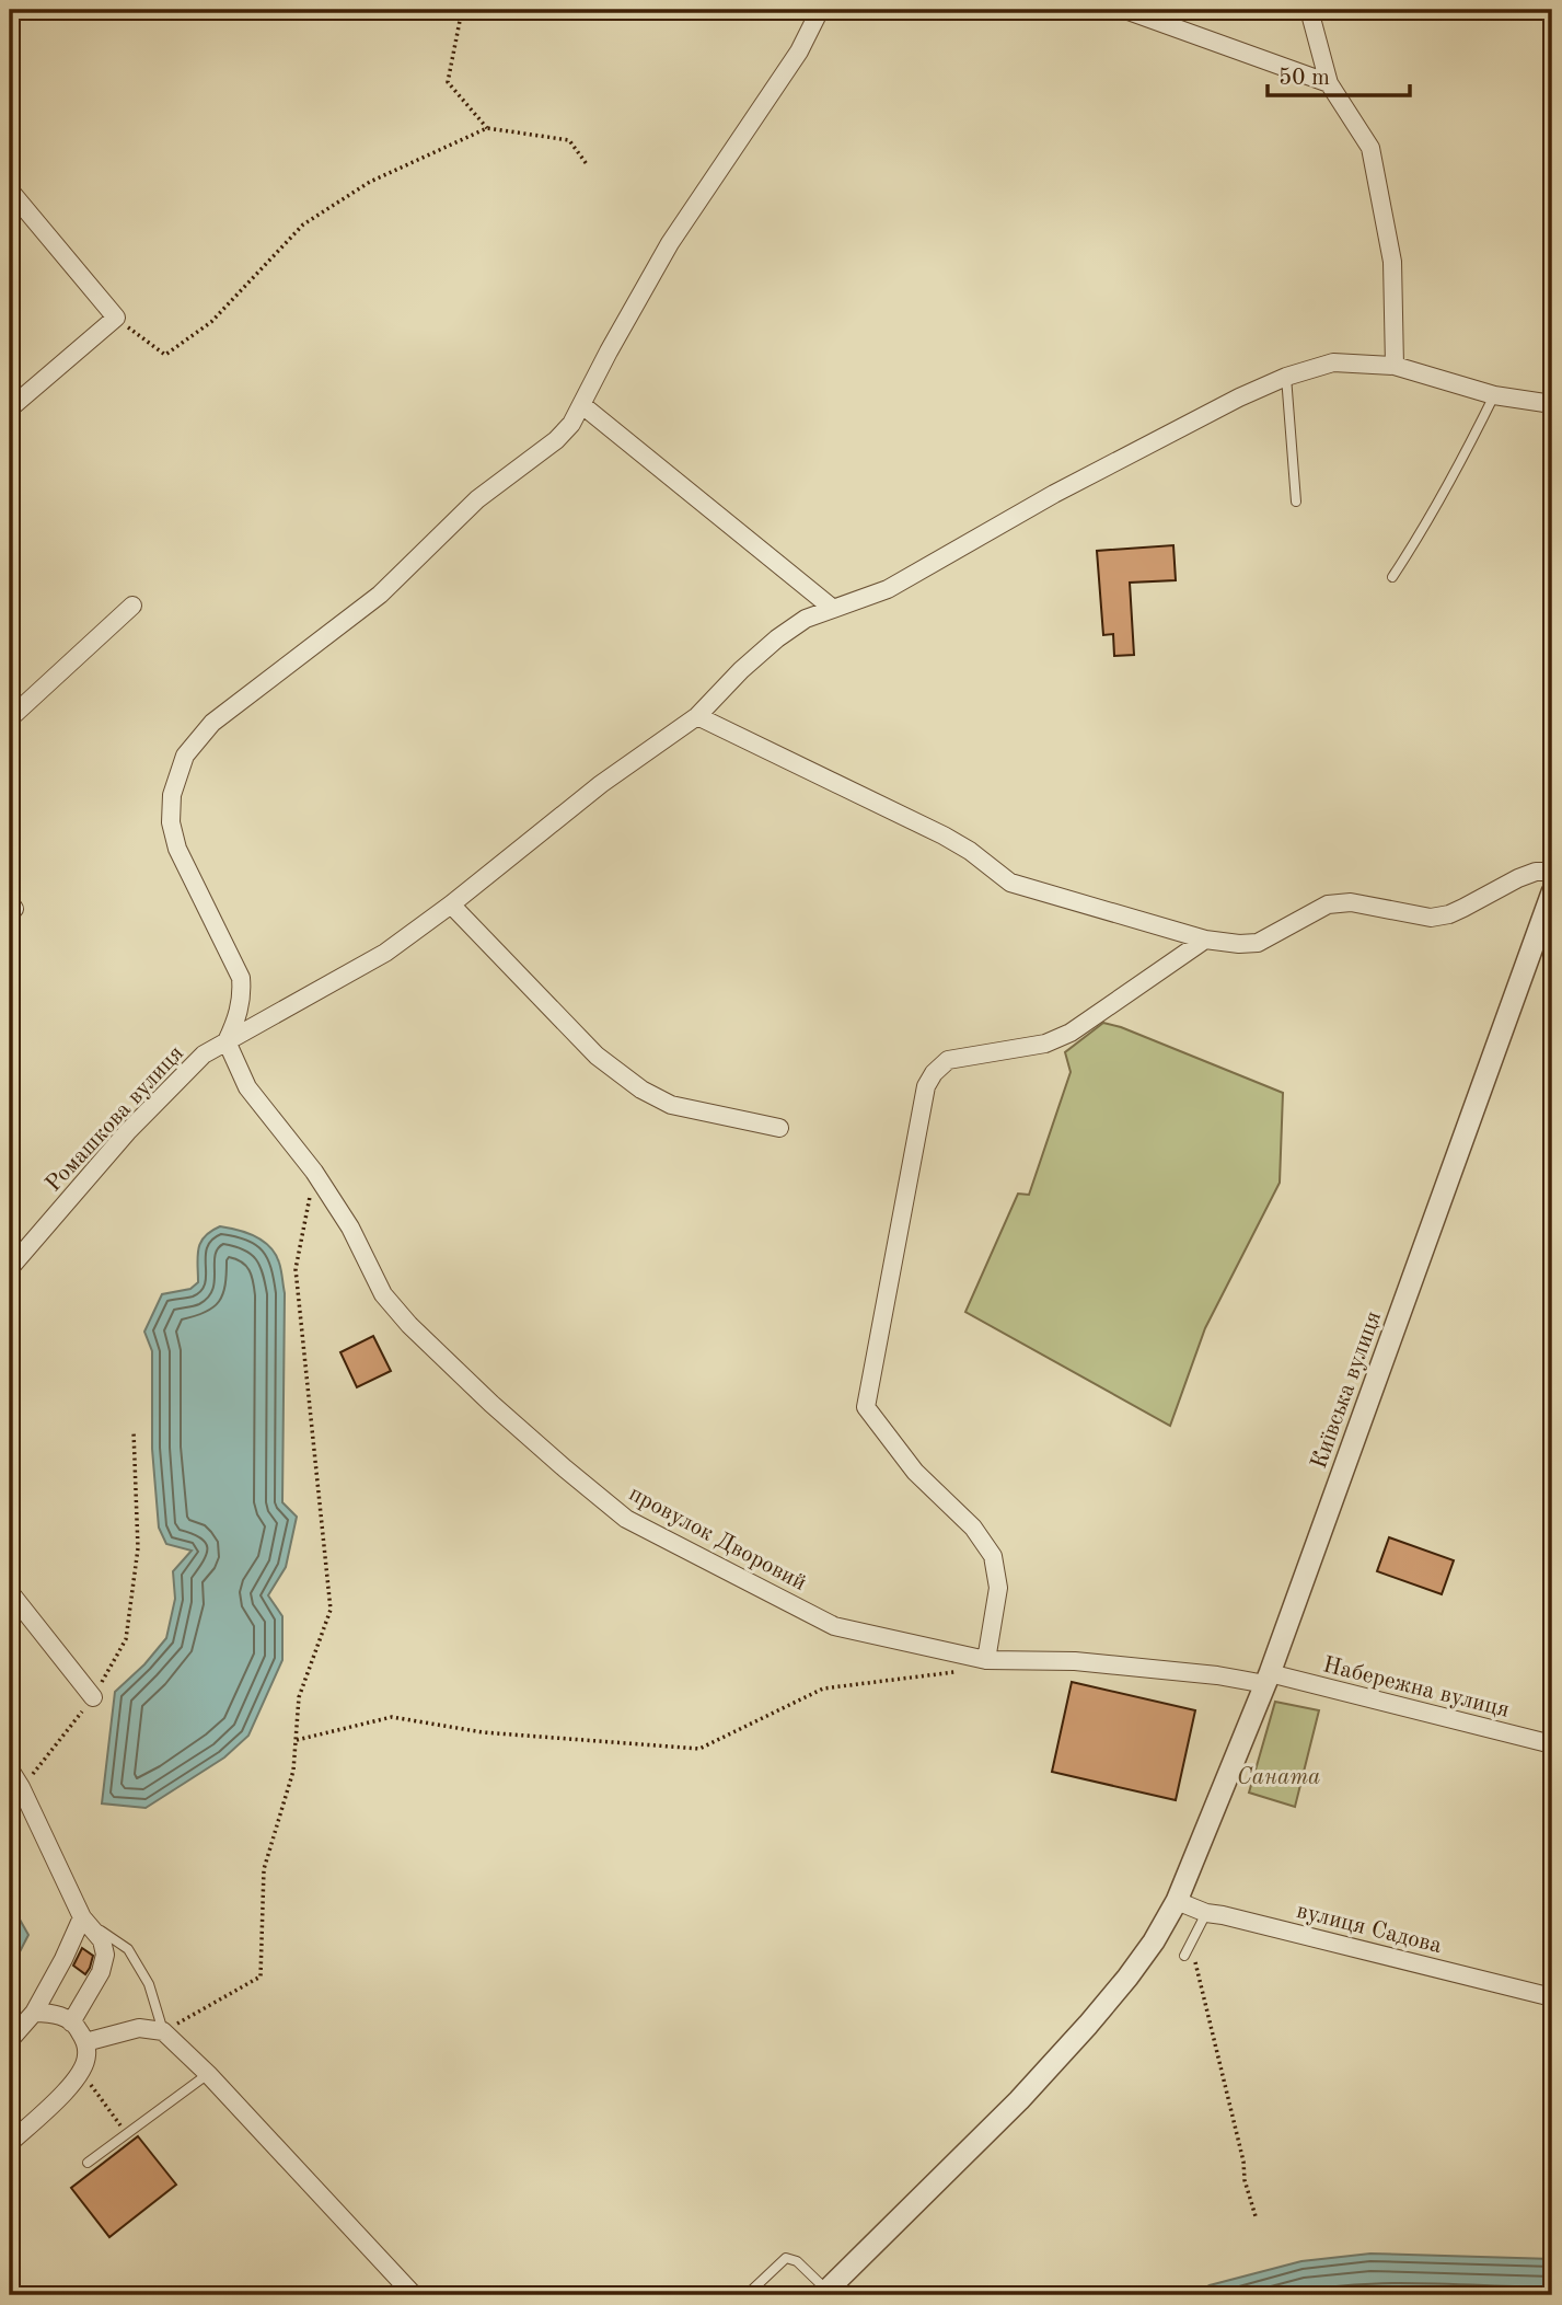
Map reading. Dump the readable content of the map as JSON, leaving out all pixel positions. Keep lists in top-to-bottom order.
{
  "streets": {
    "street": [
      "Ромашкова вулиця",
      "Київська вулиця",
      "провулок Дворовий",
      "Набережна вулиця",
      "вулиця Садова"
    ]
  },
  "crossings": [
    ["Ромашкова вулиця", "провулок Дворовий"],
    ["Київська вулиця", "провулок Дворовий"],
    ["Київська вулиця", "Набережна вулиця"],
    ["Київська вулиця", "вулиця Садова"],
    ["провулок Дворовий", "Набережна вулиця"]
  ],
  "parks": ["Саната"],
  "scale_bar": "50 m"
}
